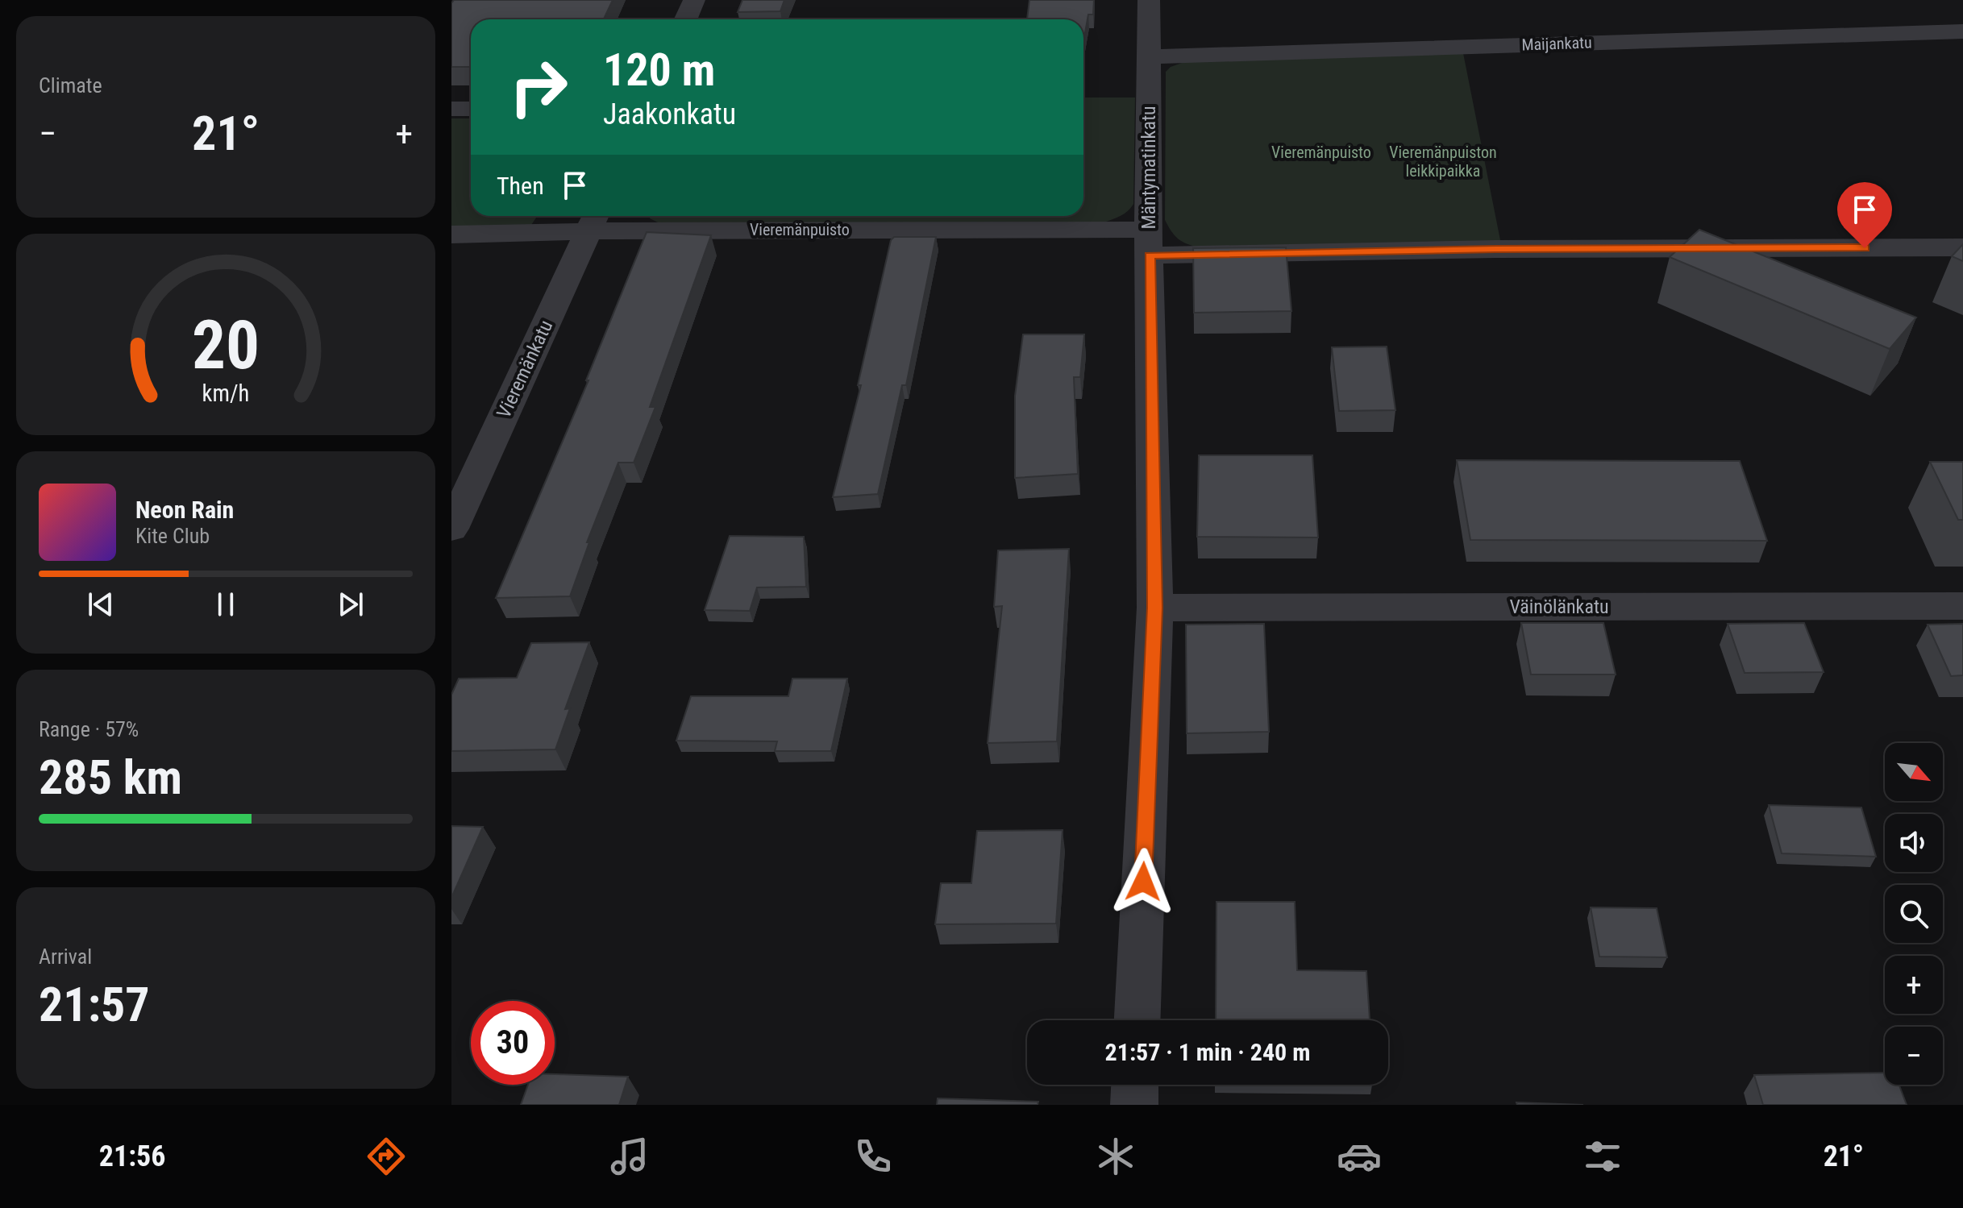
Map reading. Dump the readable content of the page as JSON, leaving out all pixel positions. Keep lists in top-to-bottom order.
{
  "streets": {
    "street": [
      "Maijankatu",
      "Mäntymatinkatu",
      "Vieremänpuisto",
      "Vieremänkatu",
      "Väinölänkatu"
    ]
  },
  "crossings": [
    ["Maijankatu", "Mäntymatinkatu"],
    ["Mäntymatinkatu", "Vieremänpuisto"],
    ["Mäntymatinkatu", "Väinölänkatu"],
    ["Vieremänpuisto", "Vieremänkatu"]
  ],
  "parks": ["Vieremänpuisto", "Vieremänpuiston leikkipaikka"],
  "north": "bottom right",
  "page": {
    "tile": [
      "Climate",
      ["Range · 57%", "285 km"],
      ["Arrival", "21:57"]
    ],
    "turn": ["120 m", "Jaakonkatu"],
    "heat": ["−", "21°", "+"],
    "then": "Then",
    "song": ["Neon Rain", "Kite Club"],
    "map_buttons": ["+", "−"],
    "limit": "30",
    "trip": "21:57 · 1 min · 240 m",
    "tabs": ["21:56", "21°"],
    "gauge": ["20", "km/h"]
  }
}
